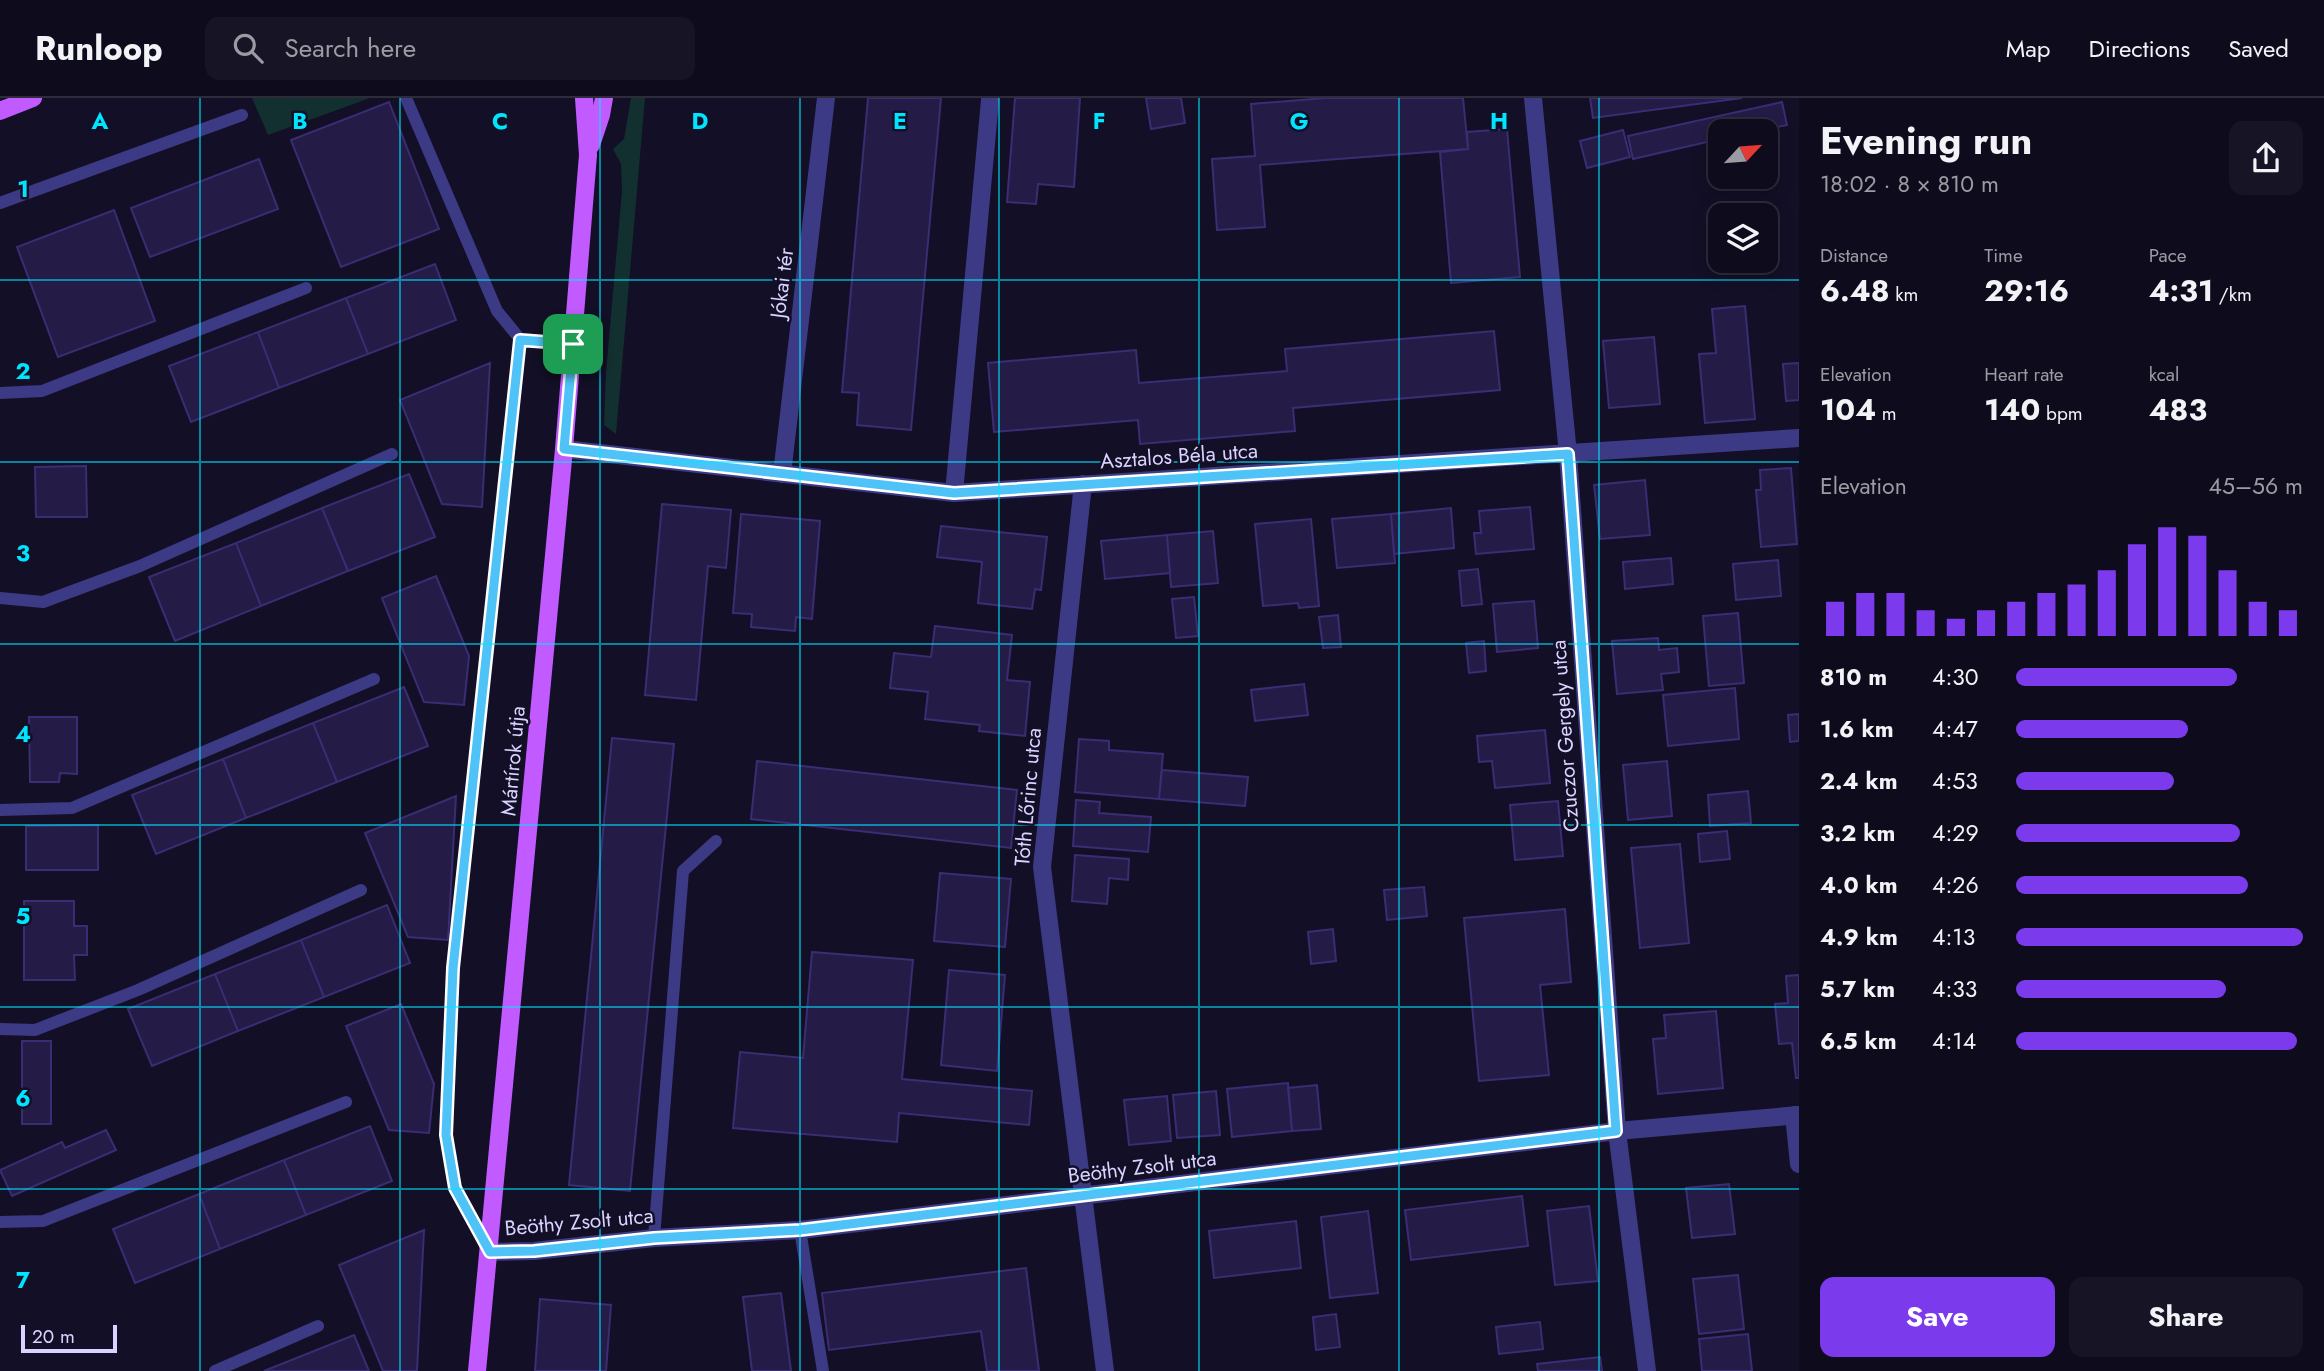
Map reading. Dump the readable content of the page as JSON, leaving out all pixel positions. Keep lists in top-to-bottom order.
{
  "streets": {
    "main road": ["Mártírok útja"],
    "street": [
      "Jókai tér",
      "Asztalos Béla utca",
      "Czuczor Gergely utca",
      "Tóth Lőrinc utca",
      "Beöthy Zsolt utca"
    ]
  },
  "crossings": [
    ["Jókai tér", "Asztalos Béla utca"],
    ["Asztalos Béla utca", "Czuczor Gergely utca"],
    ["Asztalos Béla utca", "Mártírok útja"],
    ["Asztalos Béla utca", "Tóth Lőrinc utca"],
    ["Czuczor Gergely utca", "Beöthy Zsolt utca"],
    ["Mártírok útja", "Beöthy Zsolt utca"],
    ["Tóth Lőrinc utca", "Beöthy Zsolt utca"]
  ],
  "scale_bar": "20 m",
  "north": "top right",
  "page": {
    "header": "Runloop",
    "search": "Search here",
    "nav": ["Map", "Directions", "Saved"],
    "heading": ["Evening run", "18:02 · 8 × 810 m"],
    "stats": [
      ["Distance", "6.48 km"],
      ["Time", "29:16"],
      ["Pace", "4:31 /km"],
      ["Elevation", "104 m"],
      ["Heart rate", "140 bpm"],
      ["kcal", "483"]
    ],
    "chart": ["Elevation", "45–56 m"],
    "list": [
      {
        "name": "810 m",
        "note": "4:30"
      },
      {
        "name": "1.6 km",
        "note": "4:47"
      },
      {
        "name": "2.4 km",
        "note": "4:53"
      },
      {
        "name": "3.2 km",
        "note": "4:29"
      },
      {
        "name": "4.0 km",
        "note": "4:26"
      },
      {
        "name": "4.9 km",
        "note": "4:13"
      },
      {
        "name": "5.7 km",
        "note": "4:33"
      },
      {
        "name": "6.5 km",
        "note": "4:14"
      }
    ],
    "buttons": ["Save", "Share"],
    "scale": "20 m"
  },
  "grid": {
    "columns": [
      "A",
      "B",
      "C",
      "D",
      "E",
      "F",
      "G",
      "H"
    ],
    "rows": [
      "1",
      "2",
      "3",
      "4",
      "5",
      "6",
      "7"
    ]
  }
}
